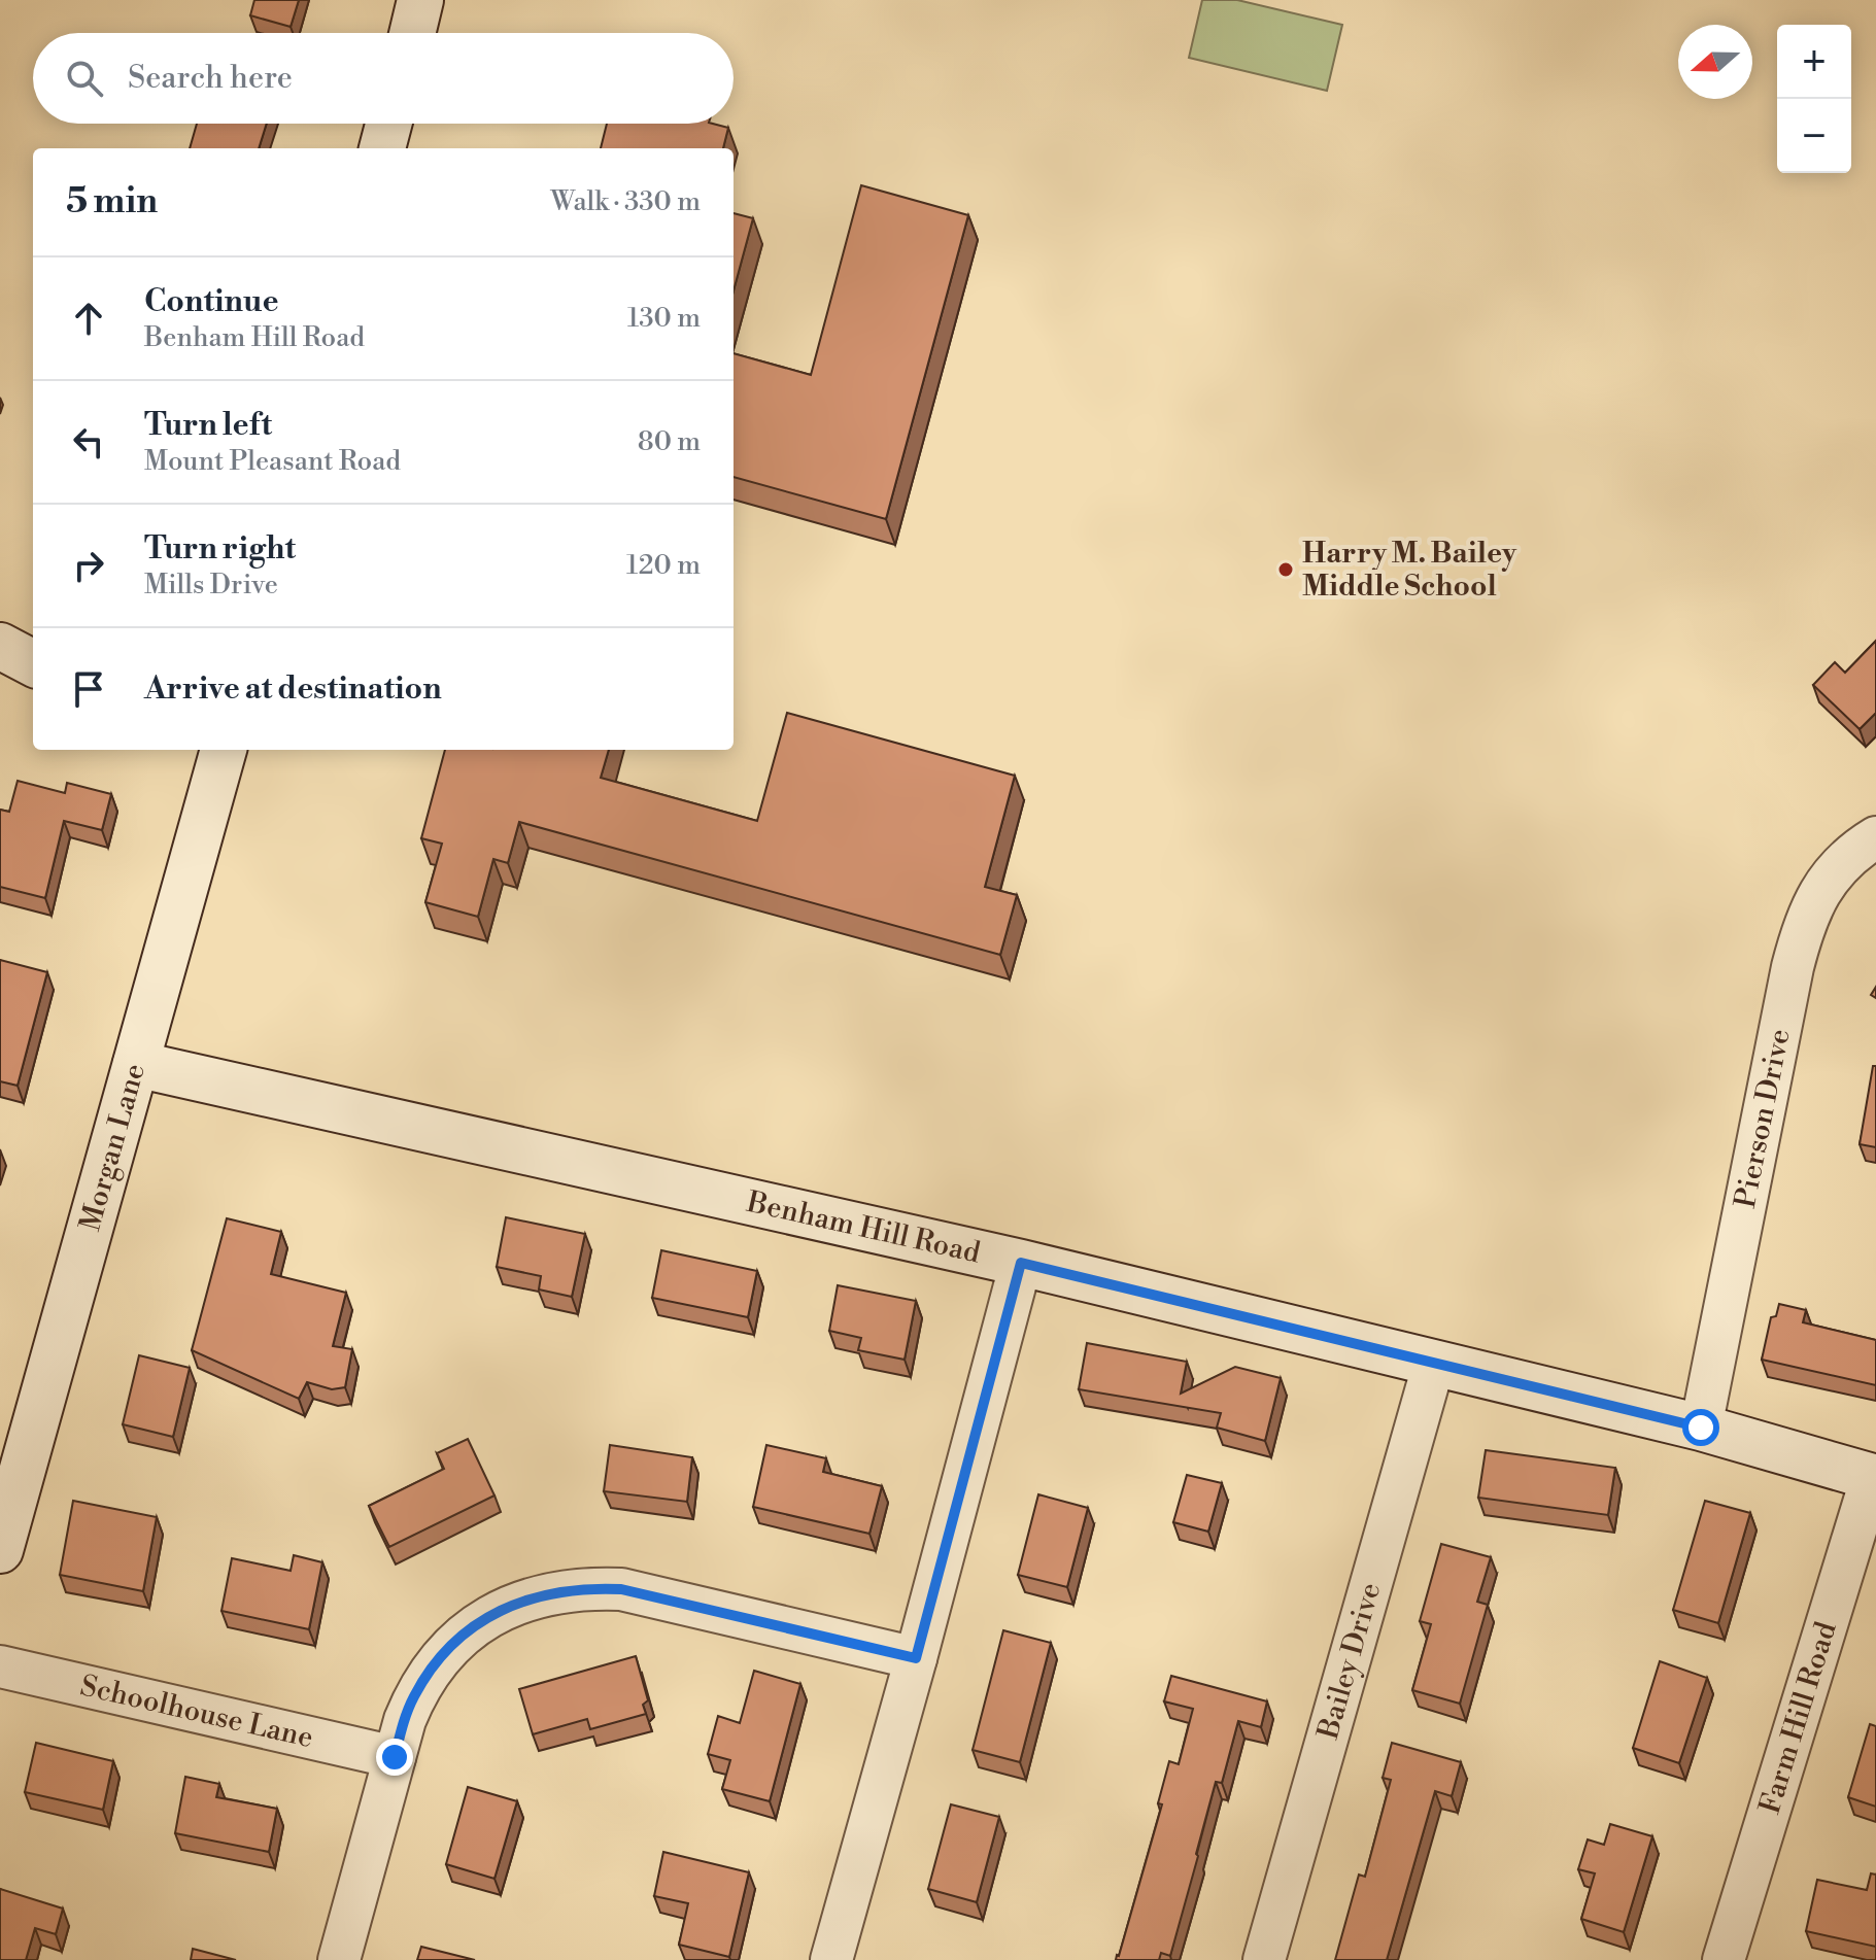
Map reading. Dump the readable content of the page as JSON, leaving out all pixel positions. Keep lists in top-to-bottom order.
{
  "streets": {
    "street": [
      "Pierson Drive",
      "Morgan Lane",
      "Benham Hill Road",
      "Bailey Drive",
      "Schoolhouse Lane",
      "Farm Hill Road"
    ]
  },
  "crossings": [
    ["Pierson Drive", "Benham Hill Road"],
    ["Morgan Lane", "Benham Hill Road"],
    ["Benham Hill Road", "Bailey Drive"],
    ["Benham Hill Road", "Farm Hill Road"]
  ],
  "places": ["Harry M. Bailey Middle School"],
  "north": "left",
  "page": {
    "map_buttons": ["+", "−"],
    "search": "Search here",
    "heading": ["5 min", "Walk · 330 m"],
    "list": [
      ["Continue", "Benham Hill Road", "130 m"],
      ["Turn left", "Mount Pleasant Road", "80 m"],
      ["Turn right", "Mills Drive", "120 m"],
      "Arrive at destination"
    ]
  }
}
